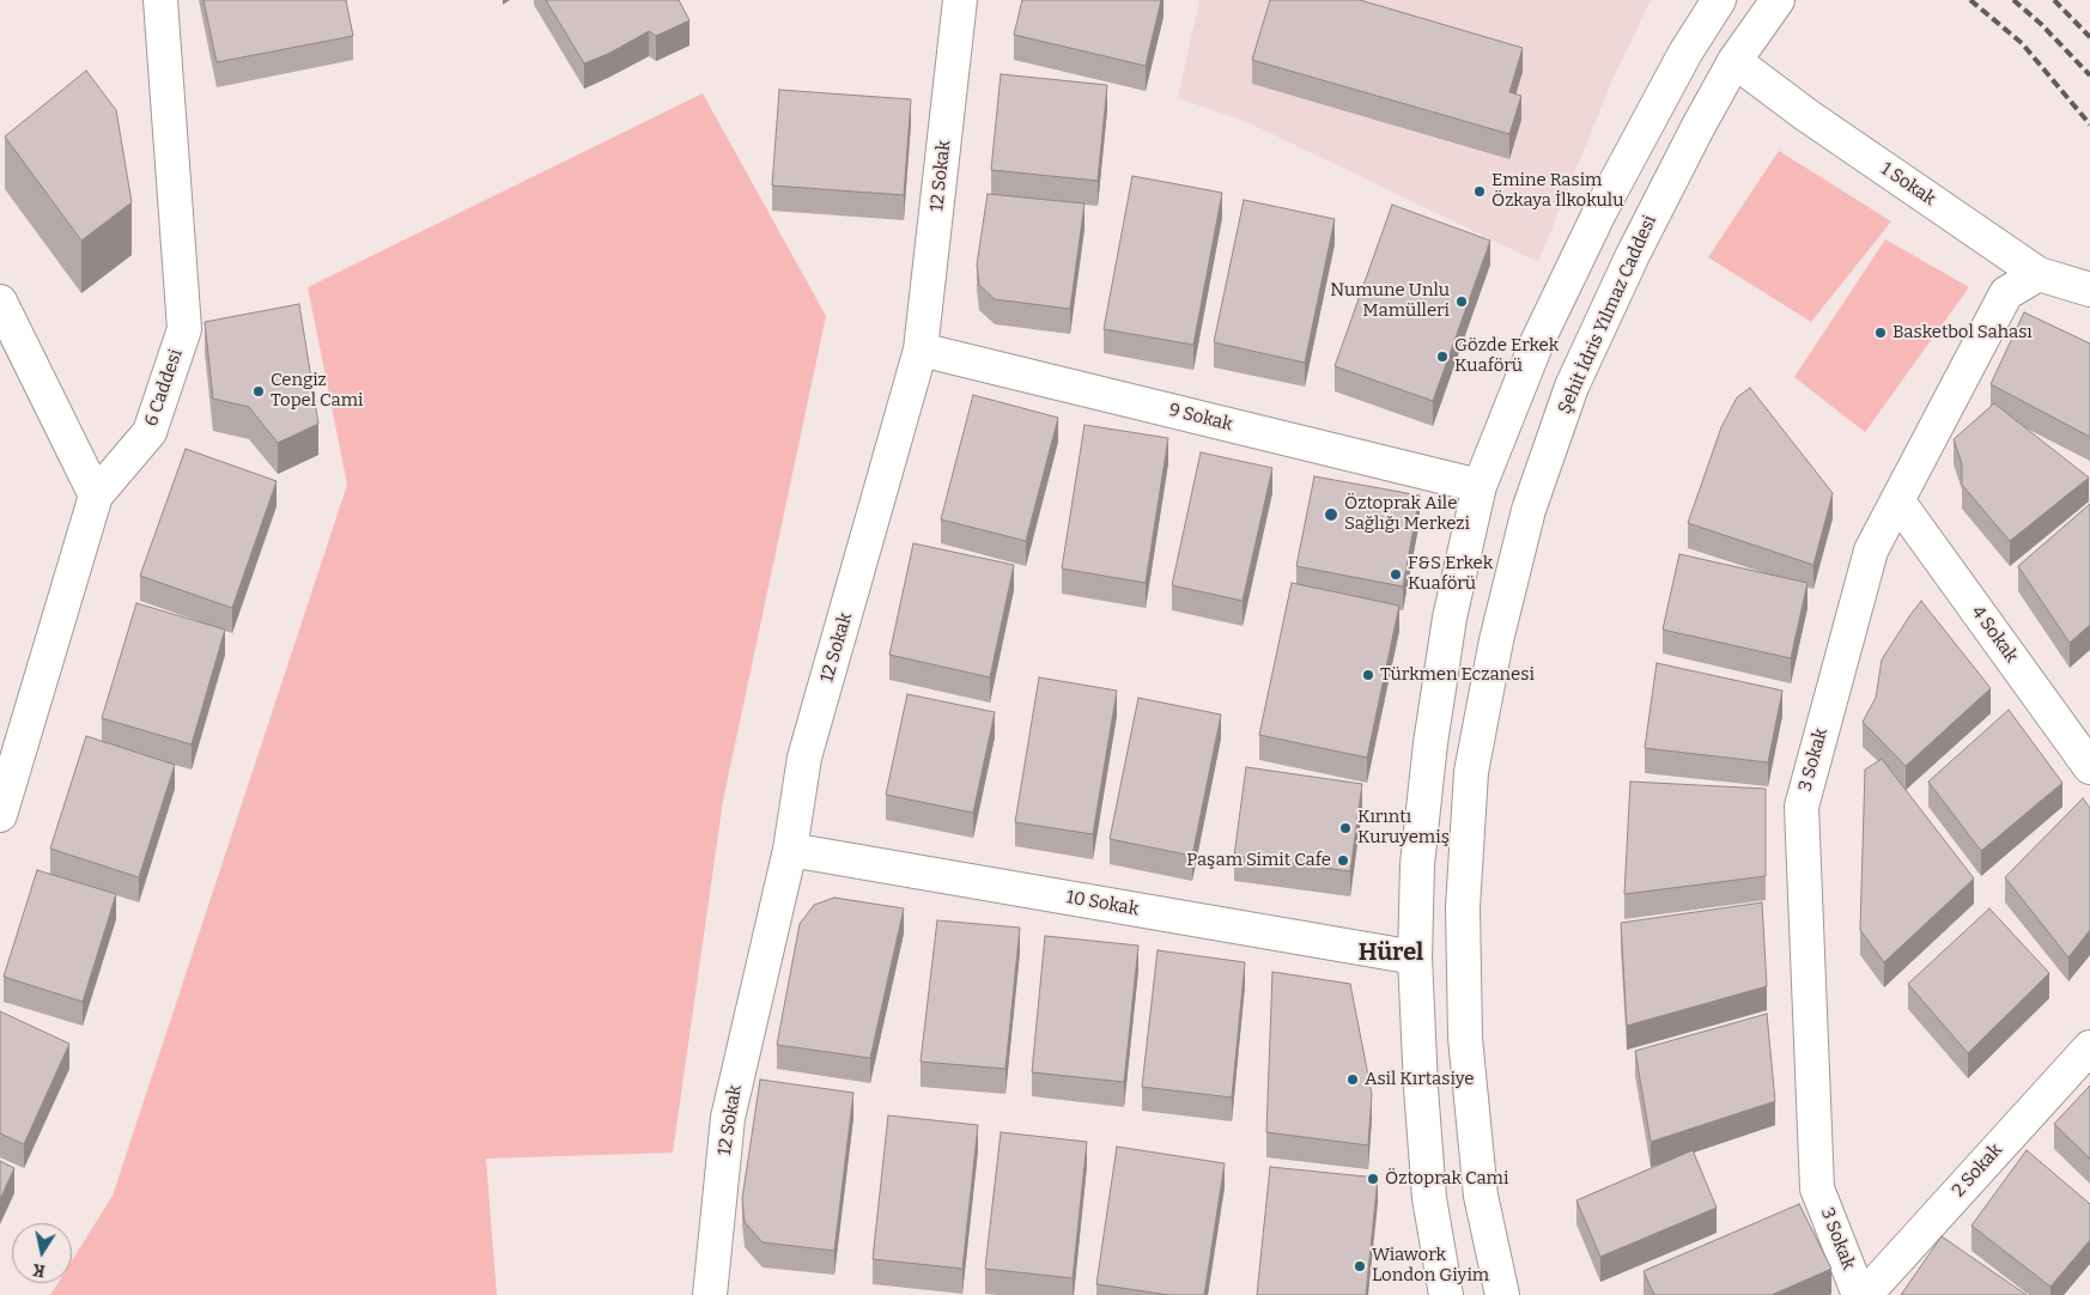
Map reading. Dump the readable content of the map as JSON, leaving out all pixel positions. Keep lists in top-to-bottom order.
{
  "streets": {
    "street": [
      "12 Sokak",
      "1 Sokak",
      "Şehit İdris Yılmaz Caddesi",
      "6 Caddesi",
      "9 Sokak",
      "4 Sokak",
      "3 Sokak",
      "10 Sokak",
      "2 Sokak"
    ]
  },
  "crossings": [
    ["12 Sokak", "9 Sokak"],
    ["12 Sokak", "10 Sokak"],
    ["1 Sokak", "Şehit İdris Yılmaz Caddesi"],
    ["1 Sokak", "3 Sokak"],
    ["4 Sokak", "3 Sokak"]
  ],
  "districts": ["Hürel"],
  "places": [
    "Emine Rasim Özkaya İlkokulu",
    "Numune Unlu Mamülleri",
    "Basketbol Sahası",
    "Gözde Erkek Kuaförü",
    "Cengiz Topel Cami",
    "Öztoprak Aile Sağlığı Merkezi",
    "F&S Erkek Kuaförü",
    "Türkmen Eczanesi",
    "Kırıntı Kuruyemiş",
    "Paşam Simit Cafe",
    "Asil Kırtasiye",
    "Öztoprak Cami",
    "Wiawork London Giyim"
  ],
  "north": "bottom"
}
